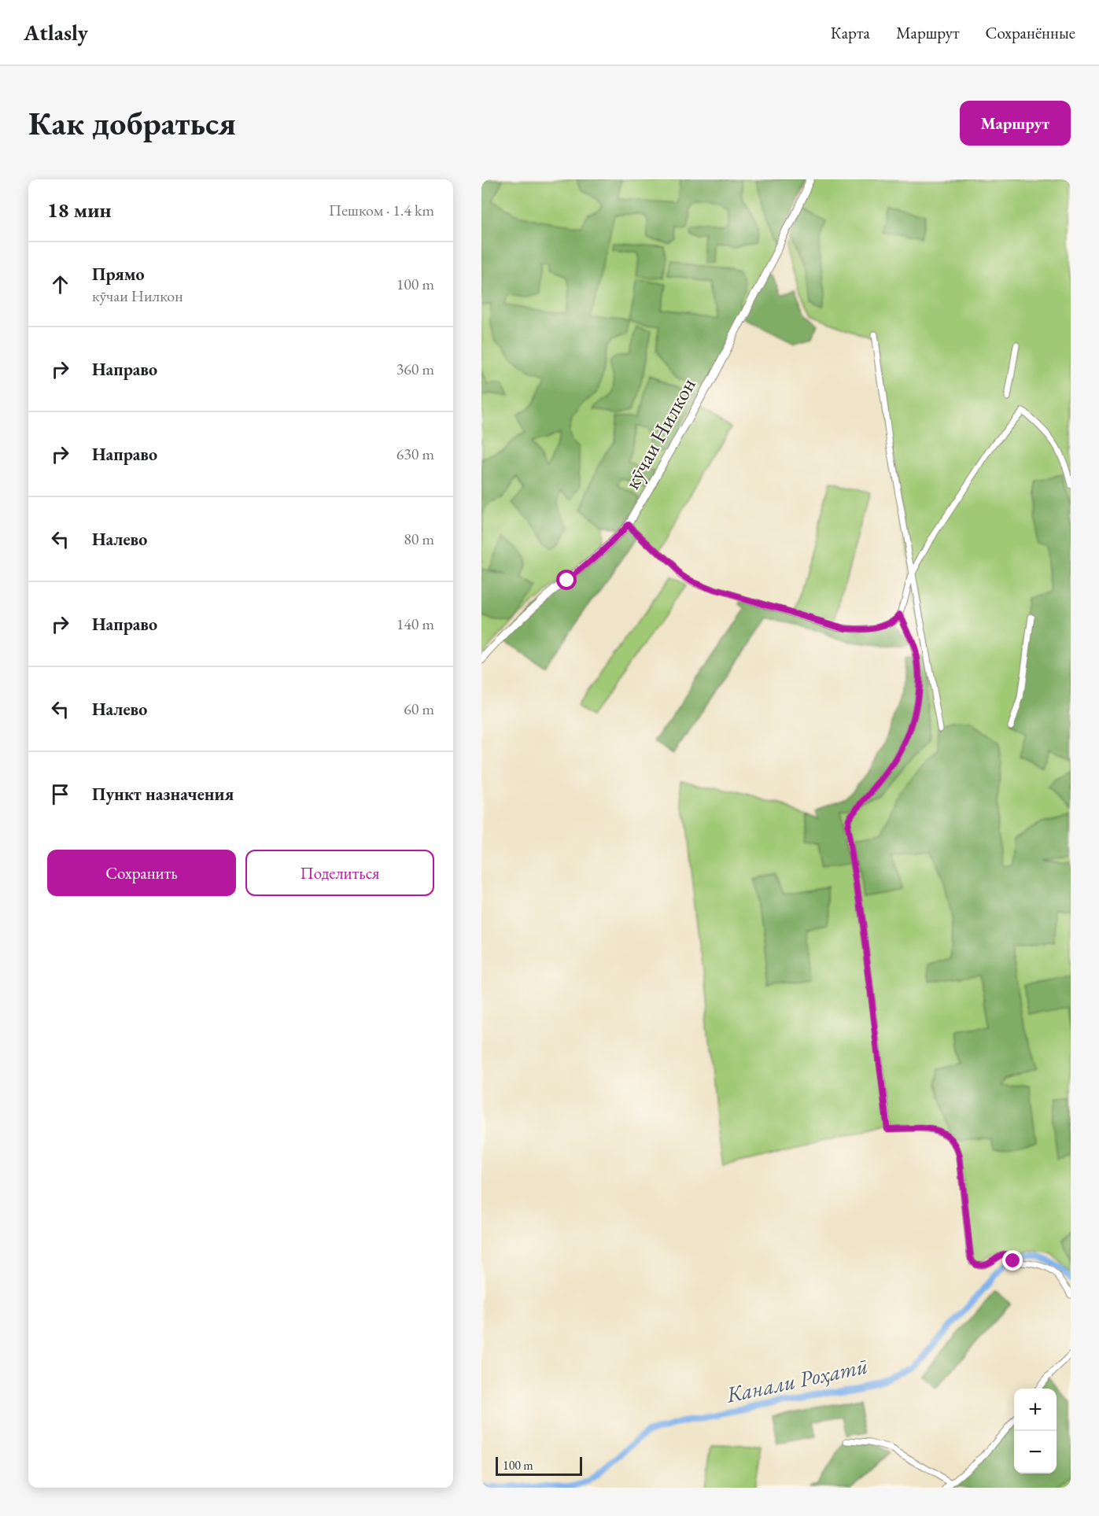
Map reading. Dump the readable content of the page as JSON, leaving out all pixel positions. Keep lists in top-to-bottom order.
{
  "streets": {
    "street": ["кӯчаи Нилкон"]
  },
  "water": ["Канали Роҳатӣ"],
  "scale_bar": "100 m",
  "page": {
    "header": "Atlasly",
    "nav": ["Карта", "Маршрут", "Сохранённые"],
    "buttons": [
      "Маршрут",
      ["Сохранить", "Поделиться"]
    ],
    "title": "Как добраться",
    "heading": ["18 мин", "Пешком · 1.4 km"],
    "list": [
      ["Прямо", "кӯчаи Нилкон", "100 m"],
      ["Направо", "360 m"],
      ["Направо", "630 m"],
      ["Налево", "80 m"],
      ["Направо", "140 m"],
      ["Налево", "60 m"],
      "Пункт назначения"
    ],
    "map_buttons": ["+", "−"],
    "scale": "100 m"
  }
}
